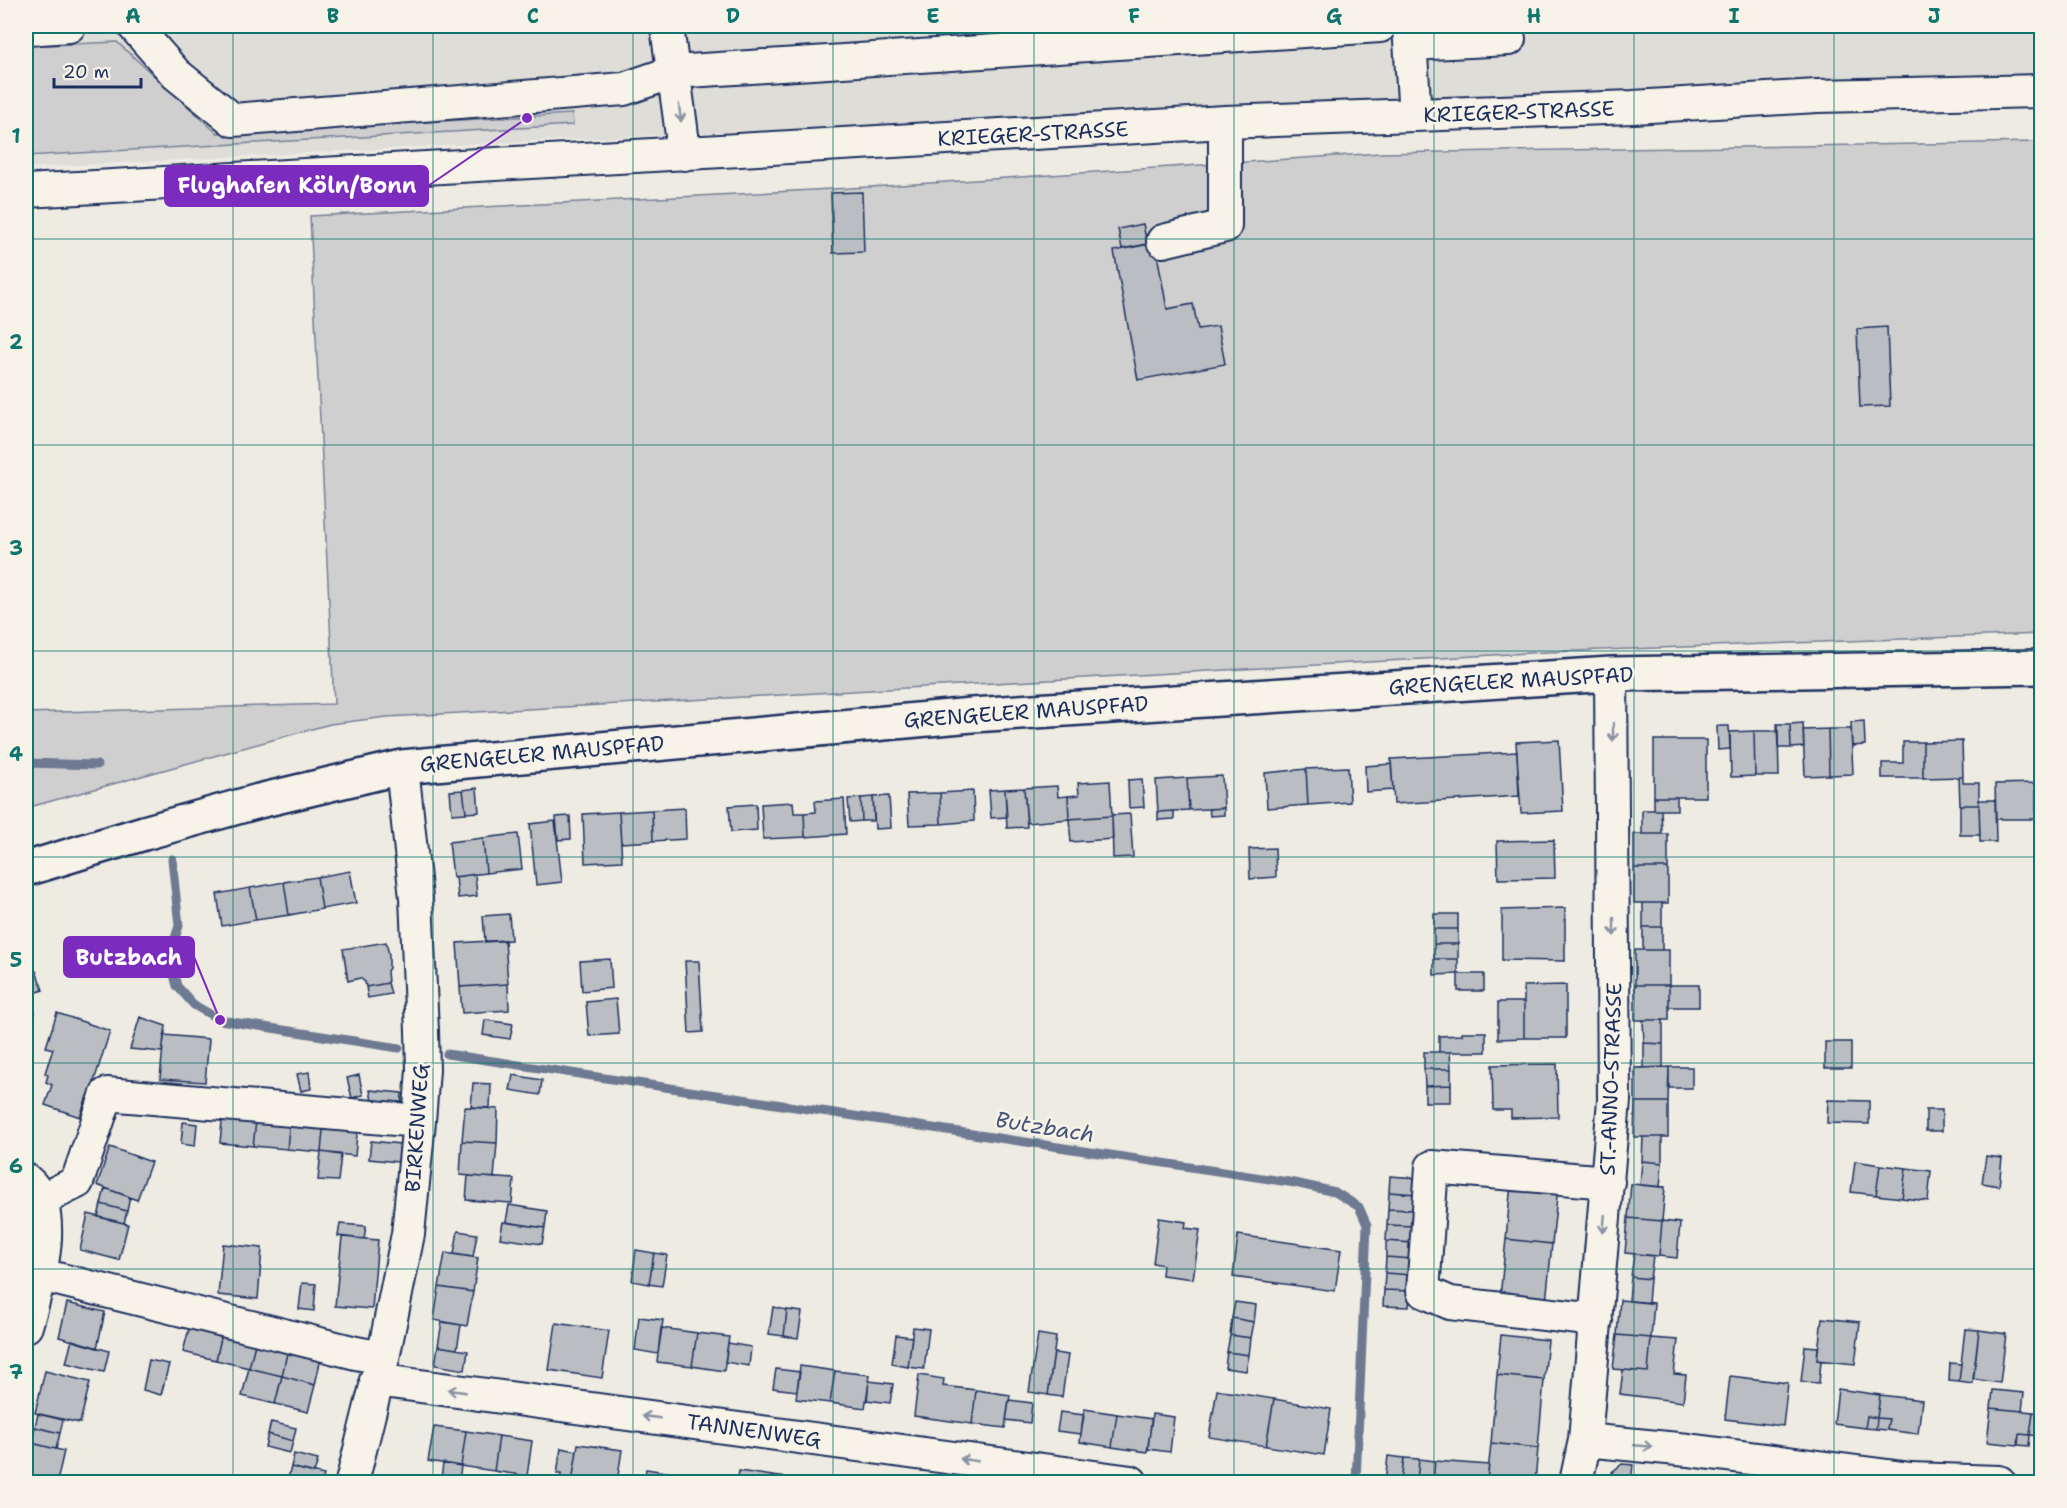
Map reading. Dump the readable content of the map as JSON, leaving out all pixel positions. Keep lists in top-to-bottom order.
{
  "streets": {
    "main road": ["GRENGELER MAUSPFAD"],
    "street": [
      "KRIEGER-STRASSE",
      "ST.-ANNO-STRASSE",
      "BIRKENWEG",
      "TANNENWEG"
    ]
  },
  "crossings": [
    ["GRENGELER MAUSPFAD", "ST.-ANNO-STRASSE"],
    ["GRENGELER MAUSPFAD", "BIRKENWEG"],
    ["BIRKENWEG", "TANNENWEG"]
  ],
  "one_way": ["ST.-ANNO-STRASSE", "TANNENWEG"],
  "water": ["Butzbach"],
  "places": ["Flughafen Köln/Bonn", "Butzbach"],
  "scale_bar": "20 m",
  "grid": {
    "columns": [
      "A",
      "B",
      "C",
      "D",
      "E",
      "F",
      "G",
      "H",
      "I",
      "J"
    ],
    "rows": [
      "1",
      "2",
      "3",
      "4",
      "5",
      "6",
      "7"
    ]
  }
}
